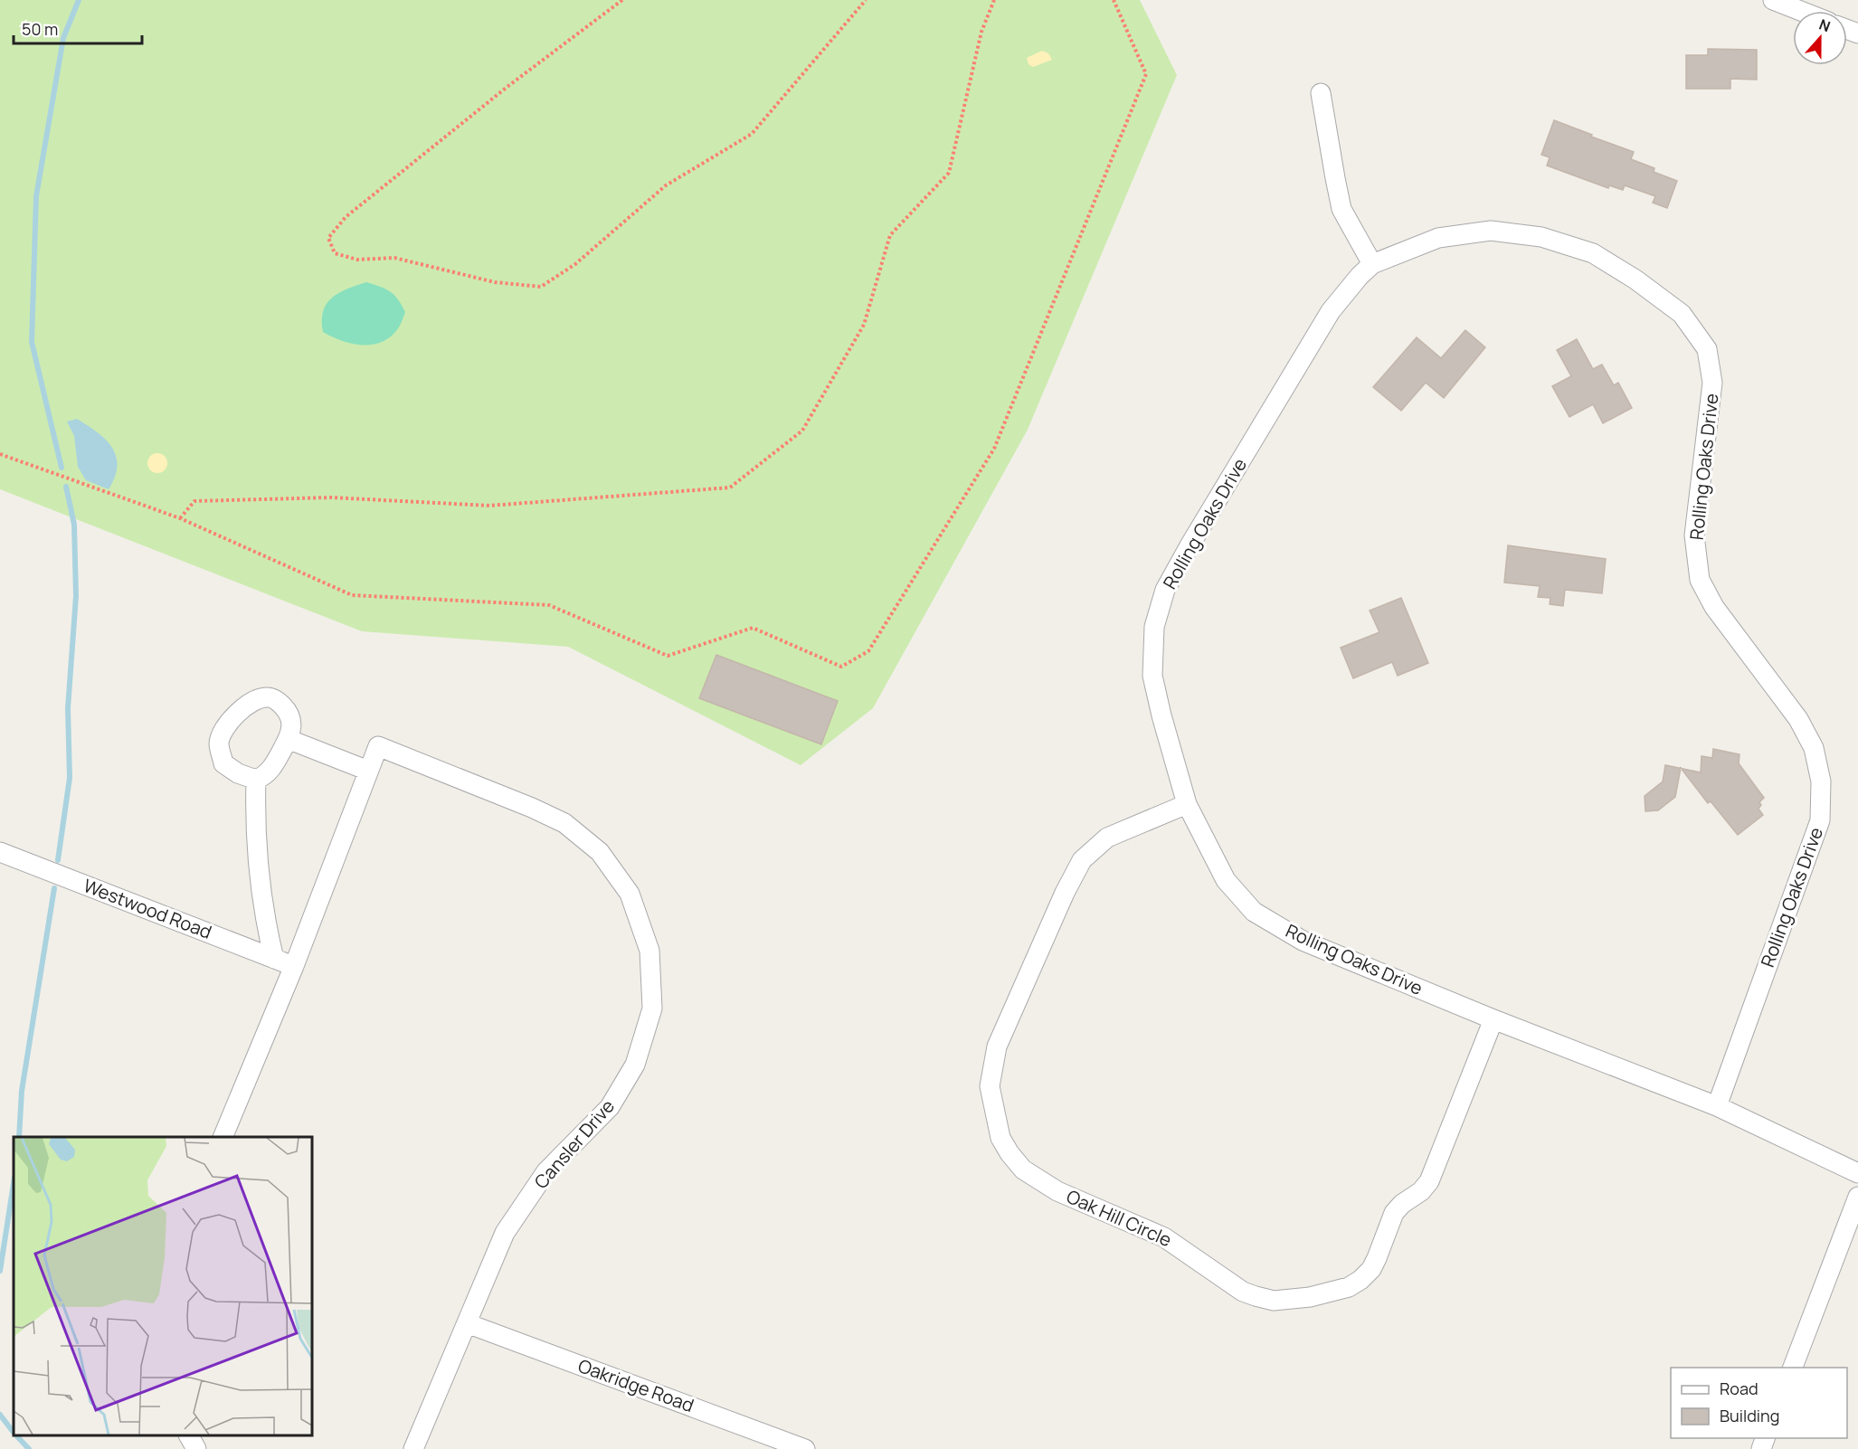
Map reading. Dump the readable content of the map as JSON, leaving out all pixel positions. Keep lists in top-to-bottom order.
{
  "streets": {
    "street": [
      "Rolling Oaks Drive",
      "Westwood Road",
      "Cansler Drive",
      "Oak Hill Circle",
      "Oakridge Road"
    ]
  },
  "crossings": [
    ["Rolling Oaks Drive", "Oak Hill Circle"],
    ["Cansler Drive", "Oakridge Road"]
  ],
  "legend": ["Road", "Building"],
  "scale_bar": "50 m",
  "north": "top"
}
